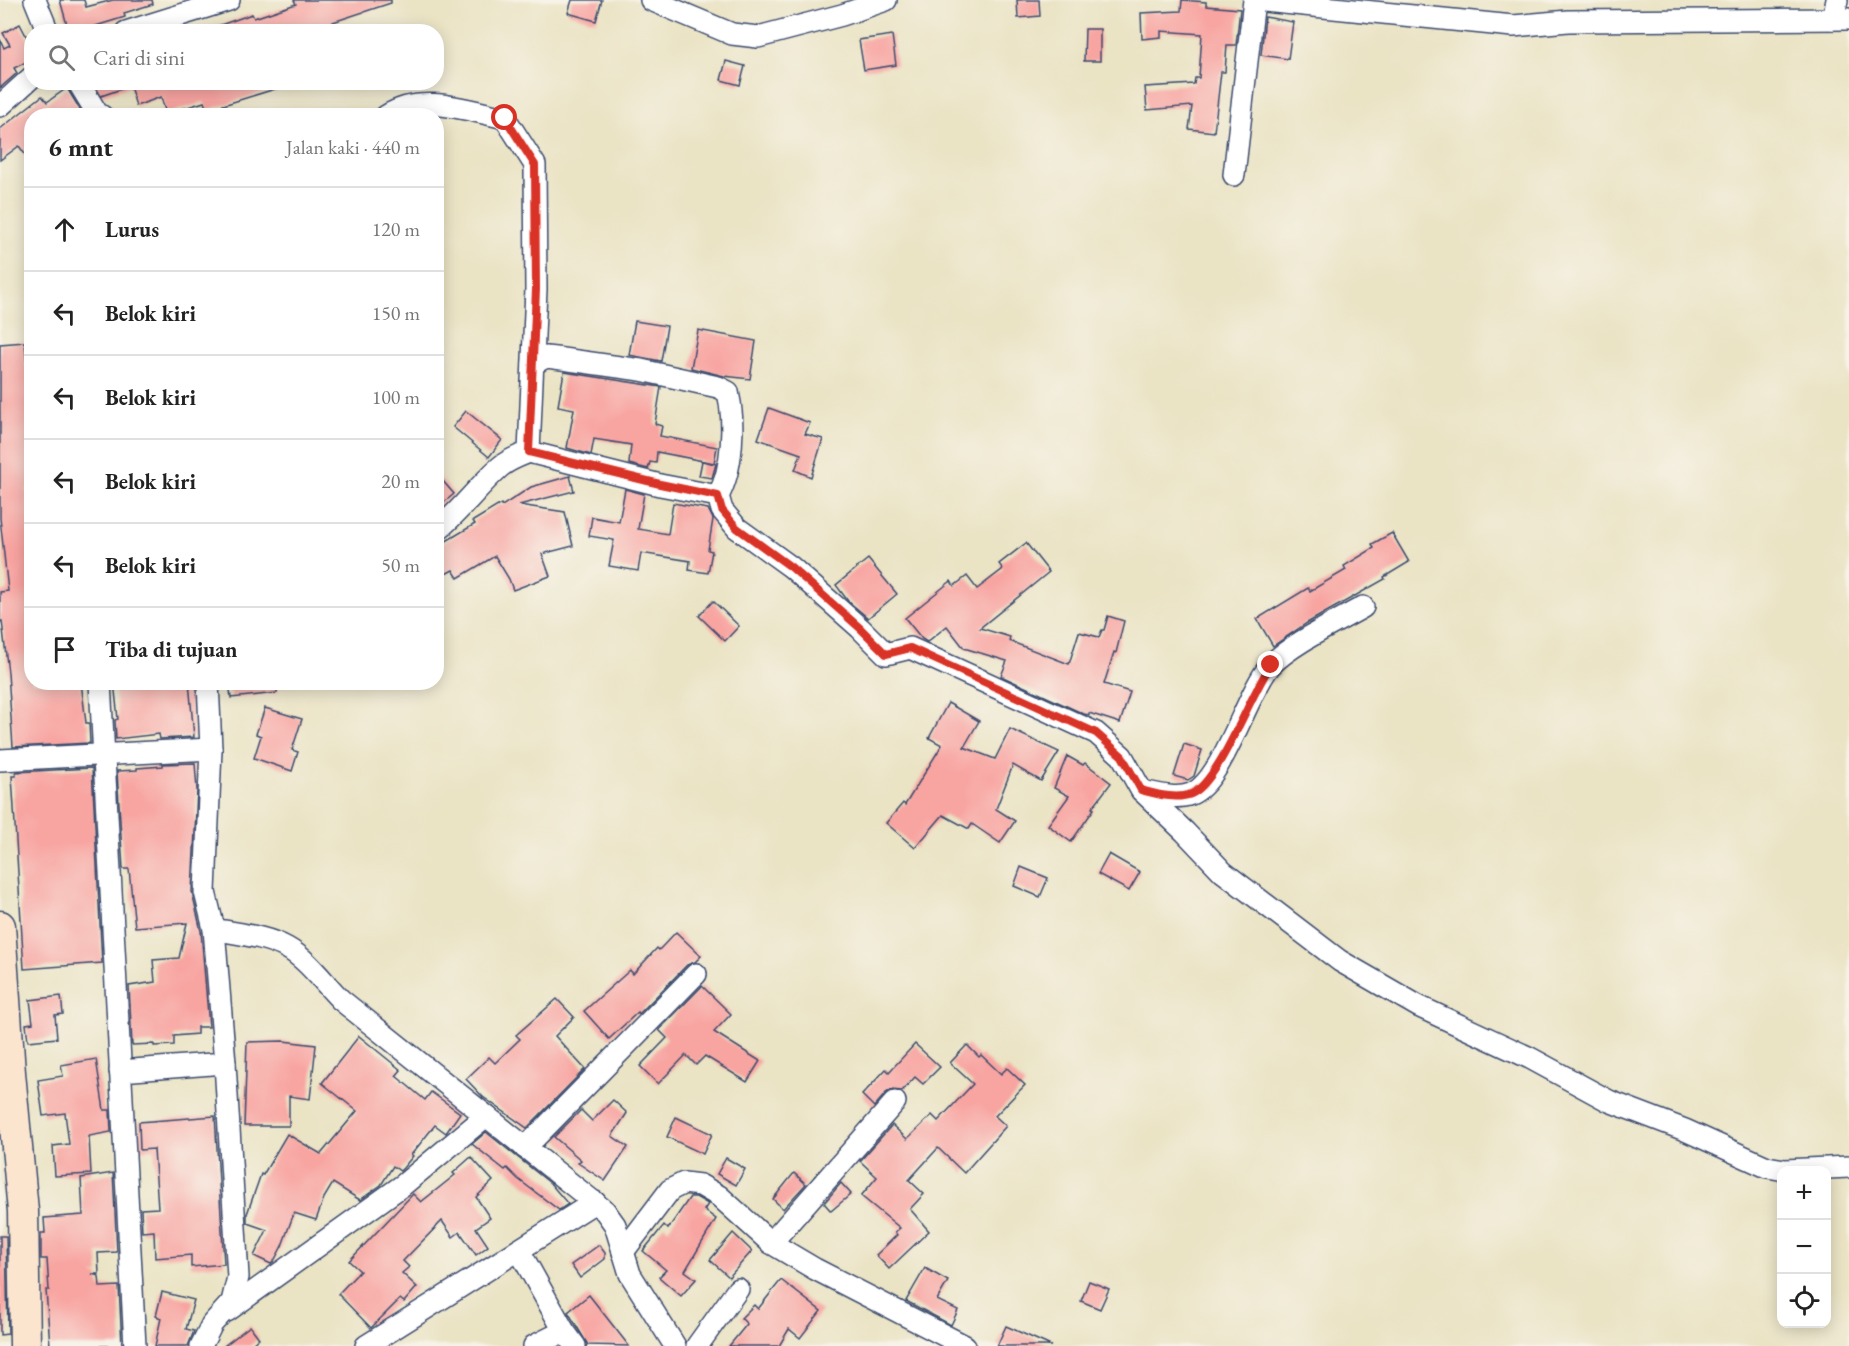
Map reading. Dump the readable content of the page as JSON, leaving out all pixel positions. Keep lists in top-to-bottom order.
{
  "page": {
    "search": "Cari di sini",
    "heading": ["6 mnt", "Jalan kaki · 440 m"],
    "list": [
      ["Lurus", "120 m"],
      ["Belok kiri", "150 m"],
      ["Belok kiri", "100 m"],
      ["Belok kiri", "20 m"],
      ["Belok kiri", "50 m"],
      "Tiba di tujuan"
    ],
    "map_buttons": ["+", "−"]
  }
}
